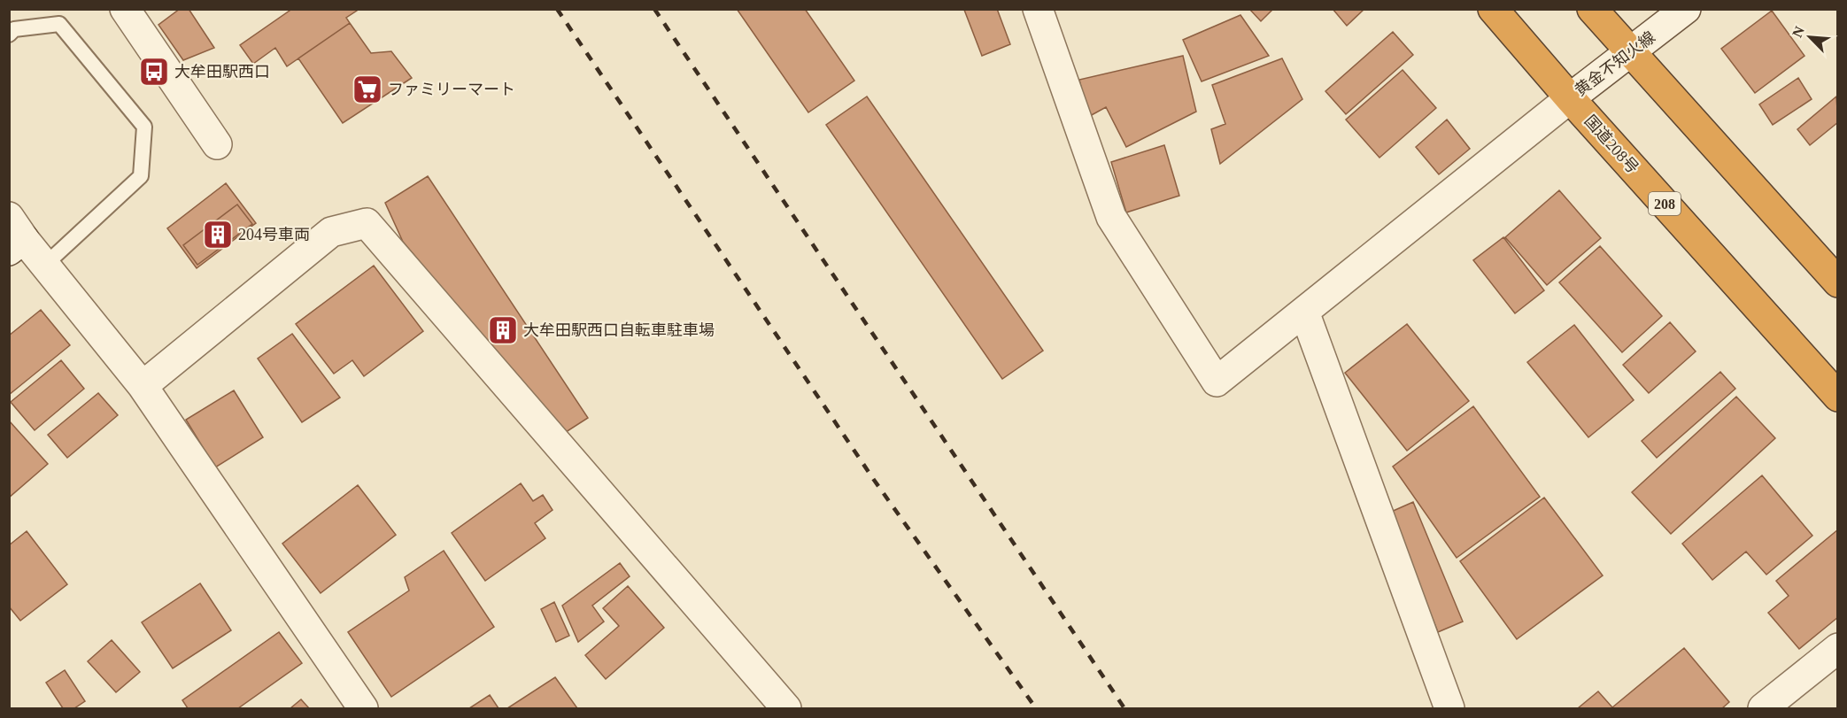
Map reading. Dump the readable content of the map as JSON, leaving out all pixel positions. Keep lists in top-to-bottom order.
{
  "streets": {
    "highway": ["国道208号", "208"],
    "street": ["黄金不知火線"]
  },
  "crossings": [
    ["黄金不知火線", "国道208号"]
  ],
  "places": {
    "bus stop": ["大牟田駅西口"],
    "supermarket": ["ファミリーマート"],
    "building": ["204号車両", "大牟田駅西口自転車駐車場"]
  },
  "north": "top left"
}
